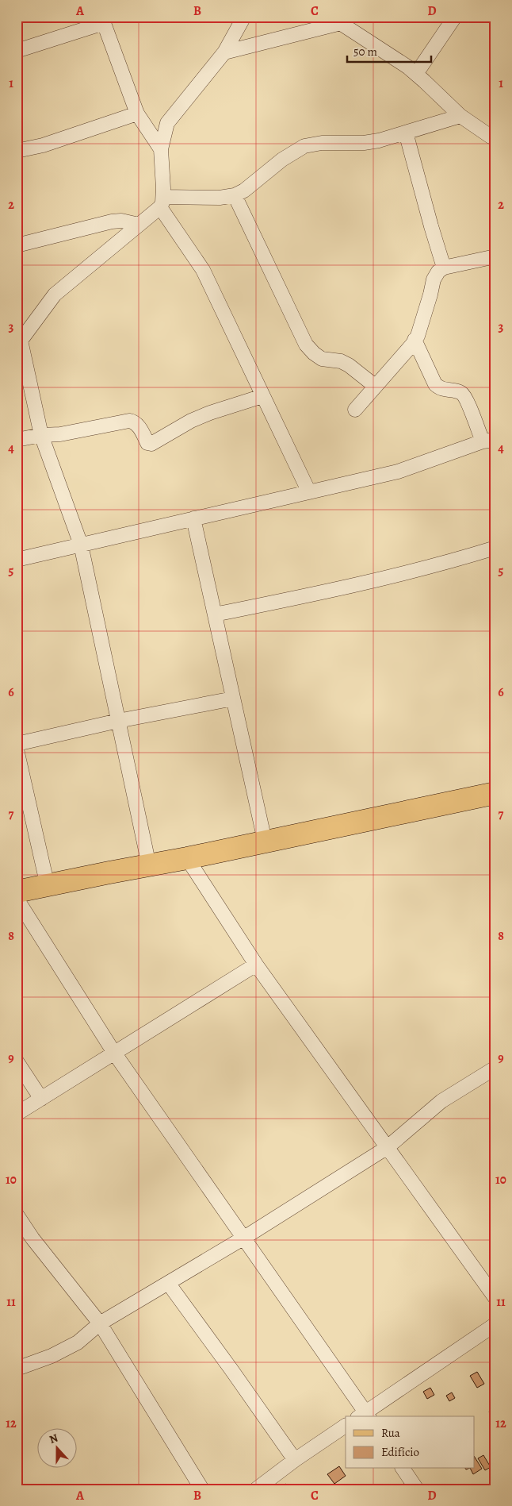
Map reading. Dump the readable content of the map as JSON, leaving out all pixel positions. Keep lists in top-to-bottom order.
{
  "legend": ["Rua", "Edifício"],
  "scale_bar": "50 m",
  "north": "top",
  "grid": {
    "columns": [
      "A",
      "B",
      "C",
      "D"
    ],
    "rows": [
      "1",
      "2",
      "3",
      "4",
      "5",
      "6",
      "7",
      "8",
      "9",
      "10",
      "11",
      "12"
    ]
  }
}
